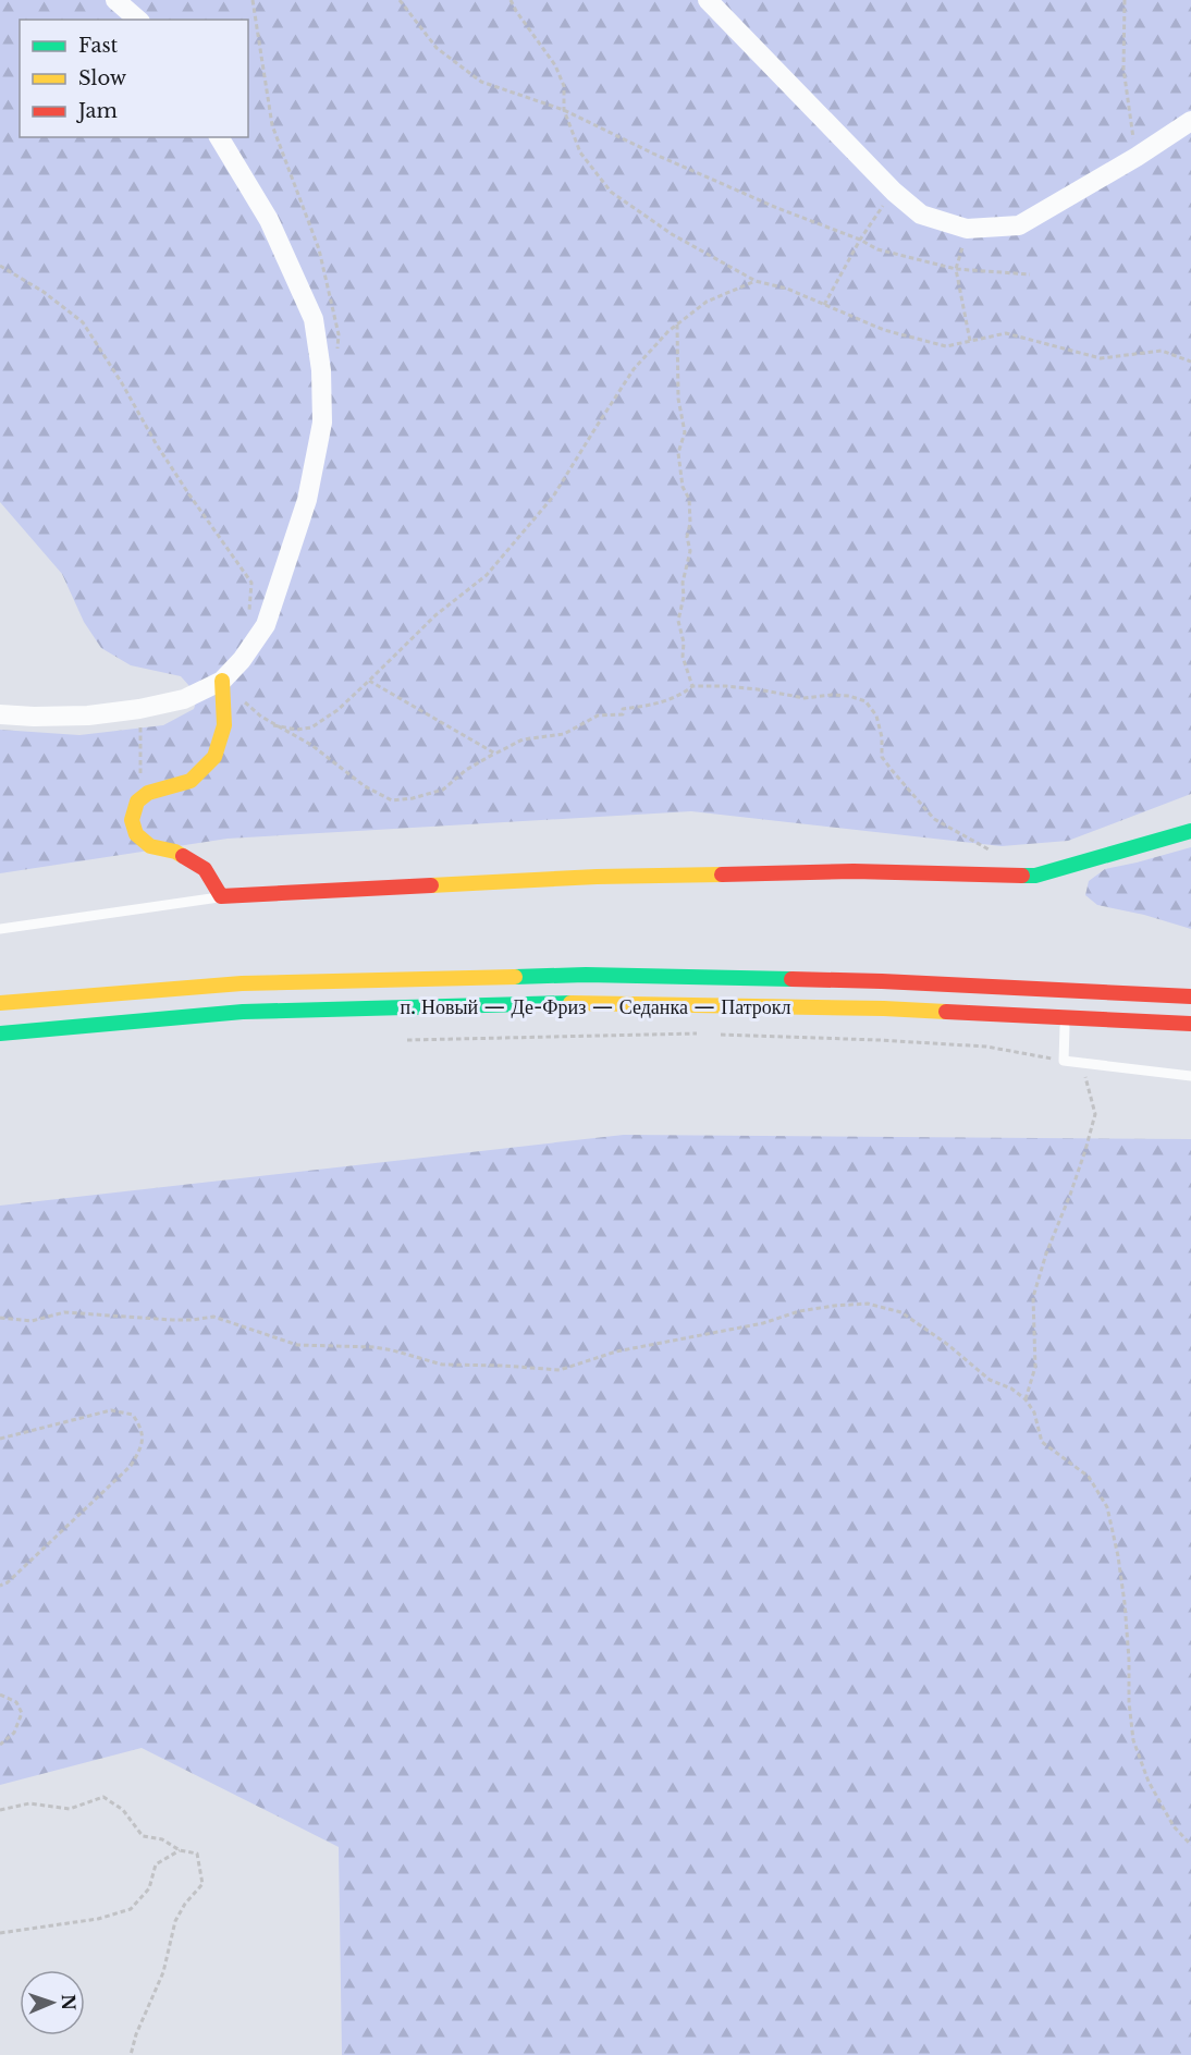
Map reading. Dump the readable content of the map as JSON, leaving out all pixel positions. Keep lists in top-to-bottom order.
{
  "streets": {
    "main road": ["п. Новый — Де-Фриз — Седанка — Патрокл"]
  },
  "legend": ["Fast", "Slow", "Jam"],
  "north": "right"
}
